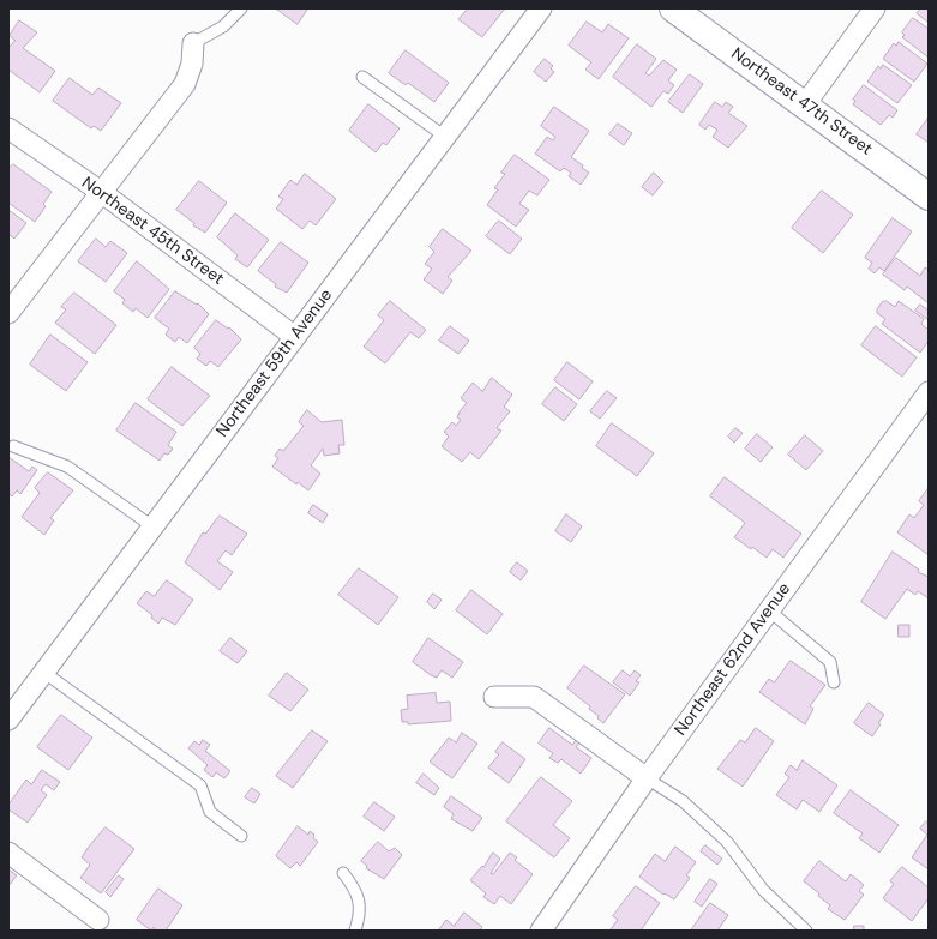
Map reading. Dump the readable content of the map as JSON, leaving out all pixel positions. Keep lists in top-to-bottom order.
{
  "streets": {
    "street": [
      "Northeast 47th Street",
      "Northeast 45th Street",
      "Northeast 59th Avenue",
      "Northeast 62nd Avenue"
    ]
  },
  "crossings": [
    ["Northeast 45th Street", "Northeast 59th Avenue"]
  ]
}
